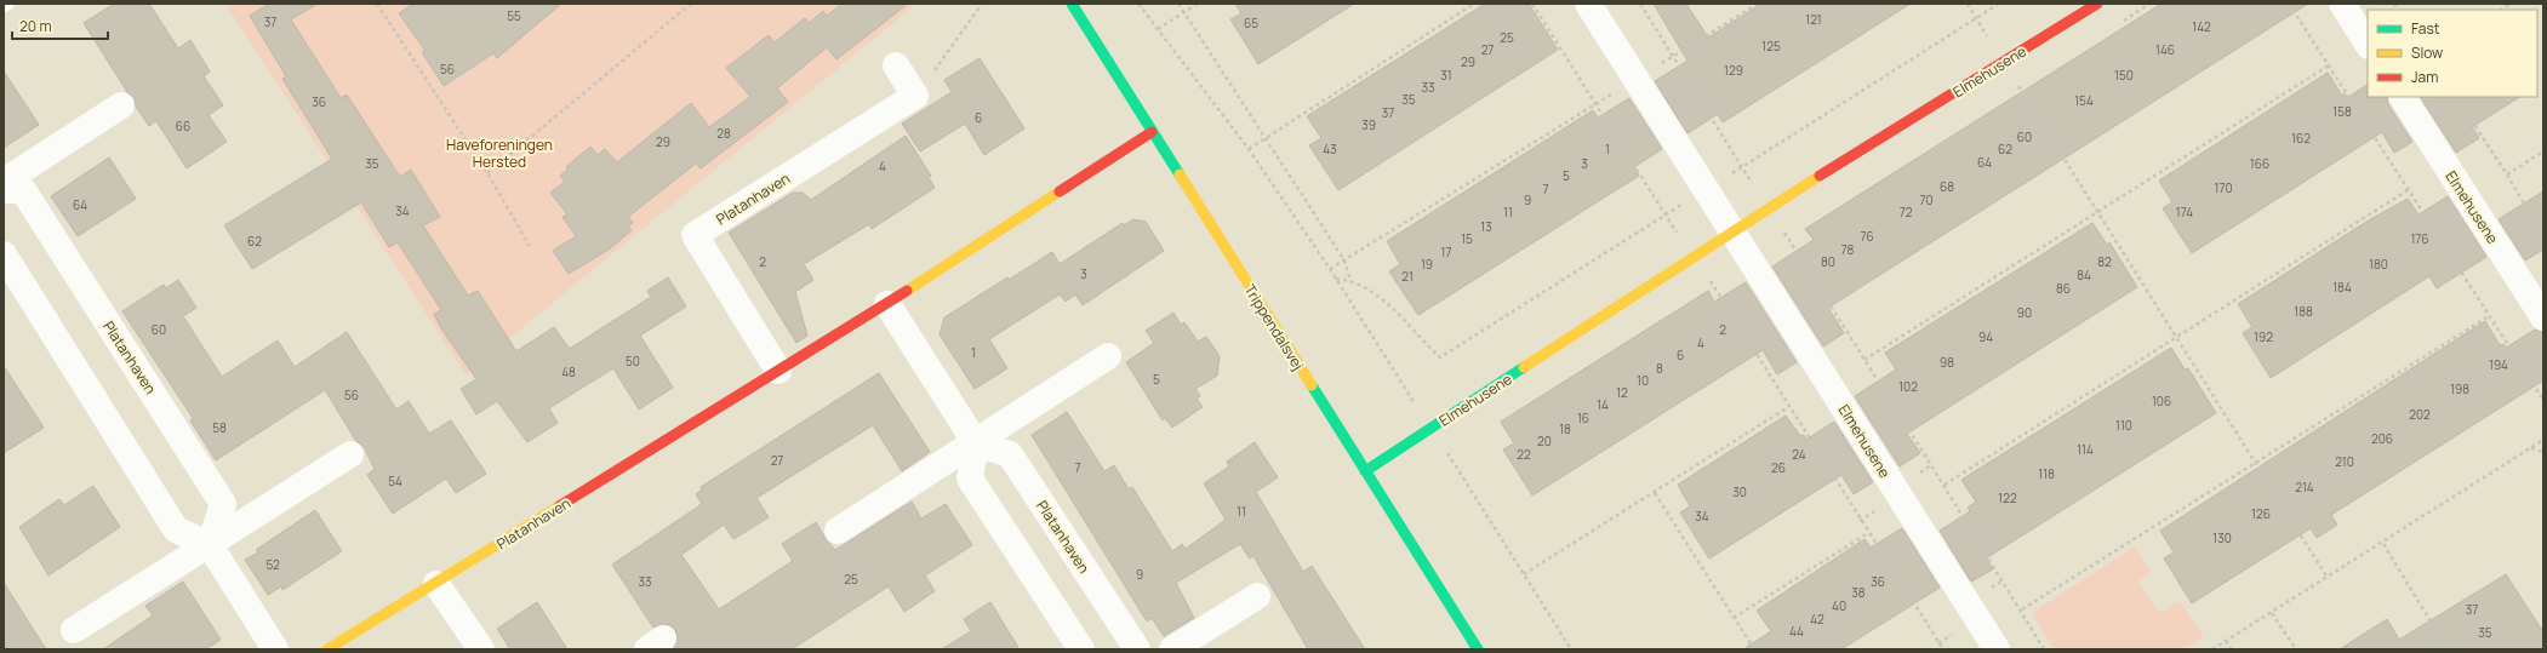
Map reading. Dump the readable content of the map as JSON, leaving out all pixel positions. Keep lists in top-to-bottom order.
{
  "streets": {
    "street": ["Elmehusene", "Platanhaven", "Trippendalsvej"]
  },
  "crossings": [
    ["Elmehusene", "Trippendalsvej"],
    ["Platanhaven", "Trippendalsvej"]
  ],
  "parks": ["Haveforeningen Hersted"],
  "house_numbers": [
    "55",
    "121",
    "37",
    "65",
    "142",
    "25",
    "125",
    "27",
    "146",
    "29",
    "56",
    "129",
    "31",
    "150",
    "33",
    "35",
    "154",
    "36",
    "158",
    "37",
    "6",
    "39",
    "66",
    "28",
    "60",
    "162",
    "29",
    "43",
    "1",
    "62",
    "64",
    "35",
    "3",
    "166",
    "4",
    "5",
    "68",
    "170",
    "7",
    "9",
    "70",
    "64",
    "34",
    "11",
    "72",
    "174",
    "13",
    "76",
    "15",
    "176",
    "62",
    "78",
    "17",
    "2",
    "80",
    "82",
    "19",
    "180",
    "3",
    "84",
    "21",
    "184",
    "86",
    "188",
    "90",
    "60",
    "2",
    "94",
    "192",
    "4",
    "1",
    "6",
    "50",
    "98",
    "194",
    "8",
    "48",
    "5",
    "10",
    "102",
    "198",
    "12",
    "56",
    "106",
    "14",
    "202",
    "16",
    "110",
    "58",
    "18",
    "206",
    "20",
    "114",
    "22",
    "24",
    "27",
    "210",
    "7",
    "26",
    "118",
    "54",
    "214",
    "30",
    "122",
    "11",
    "126",
    "34",
    "130",
    "52",
    "9",
    "25",
    "33",
    "36",
    "38",
    "40",
    "37",
    "42",
    "44",
    "35"
  ],
  "legend": ["Fast", "Slow", "Jam"],
  "scale_bar": "20 m"
}
